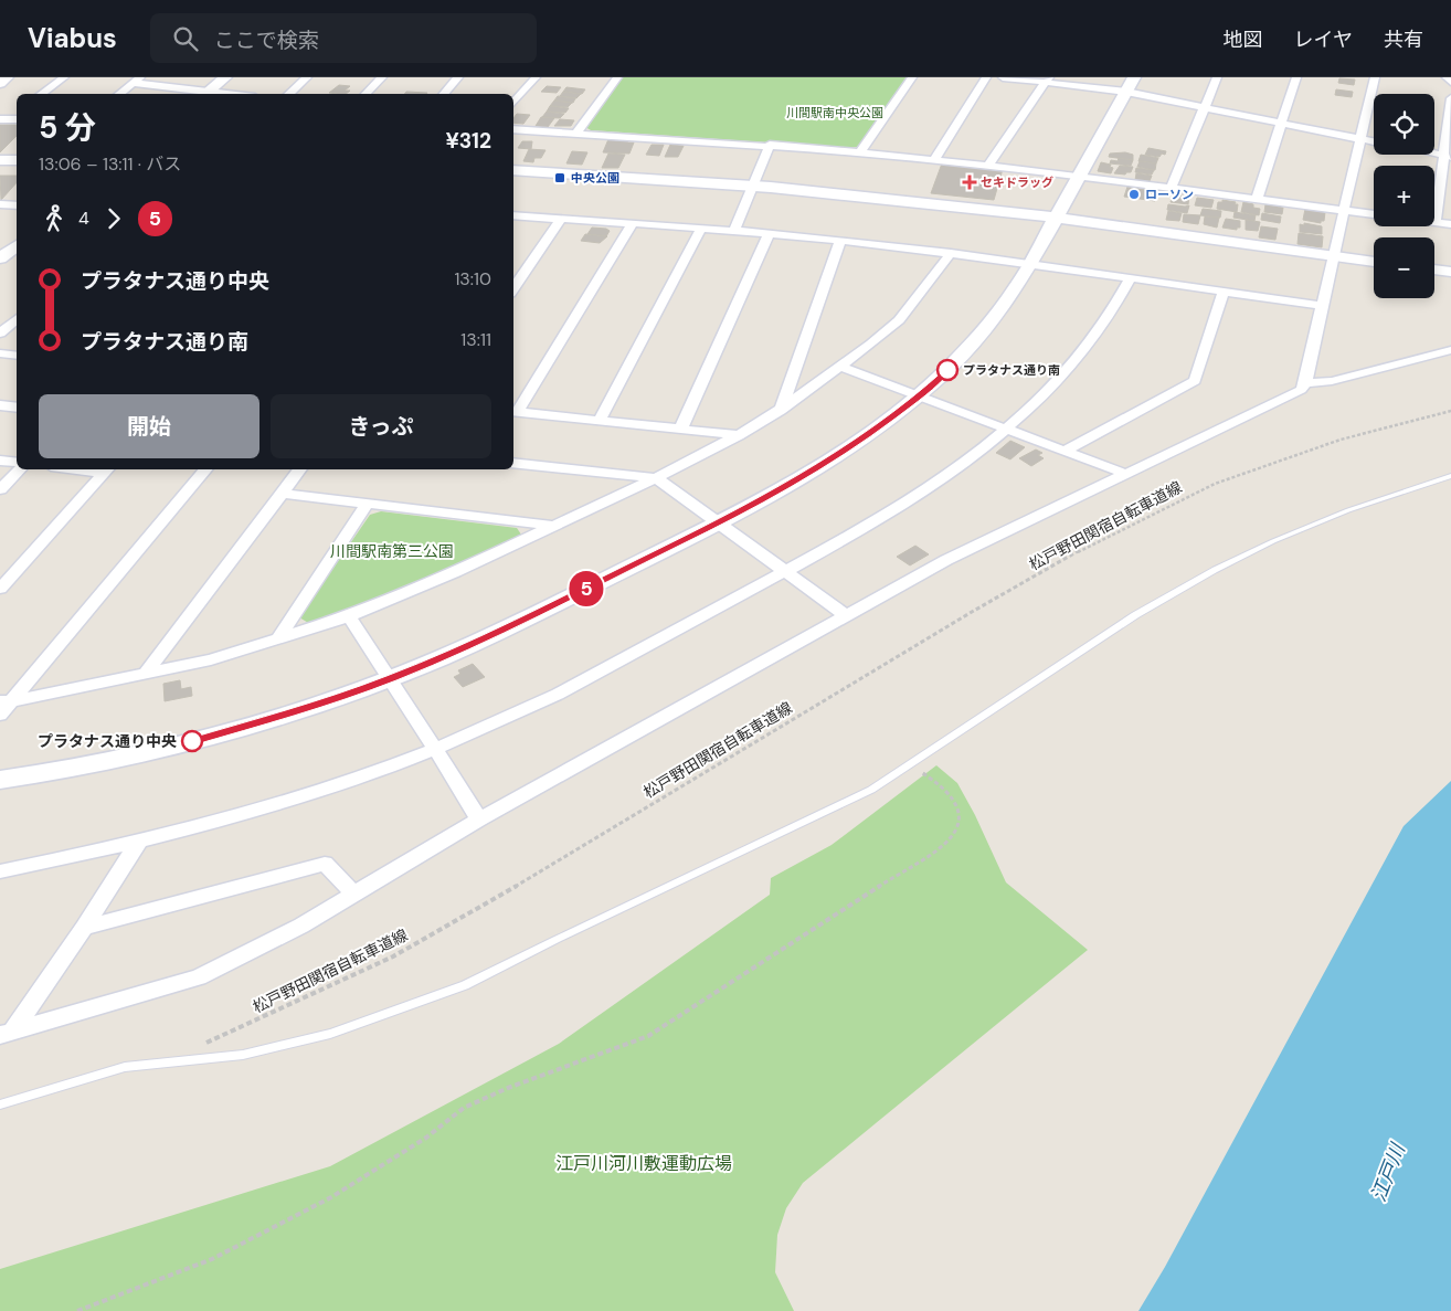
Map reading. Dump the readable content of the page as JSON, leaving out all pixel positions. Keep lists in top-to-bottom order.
{
  "streets": {
    "path": ["松戸野田関宿自転車道線"]
  },
  "water": ["江戸川"],
  "parks": ["川間駅南中央公園", "川間駅南第三公園", "江戸川河川敷運動広場"],
  "places": {
    "transit": ["中央公園"],
    "health": ["セキドラッグ"],
    "other": ["ローソン", "プラタナス通り南", "プラタナス通り中央"]
  },
  "lines": ["bus line 5"],
  "page": {
    "header": "Viabus",
    "search": "ここで検索",
    "nav": ["地図", "レイヤ", "共有"],
    "on_map": "5",
    "map_buttons": ["+", "−"],
    "heading": ["5 分", "13:06 – 13:11 · バス", "¥312"],
    "legs": ["4", "5"],
    "list": [
      {
        "name": "プラタナス通り中央",
        "value": "13:10"
      },
      {
        "name": "プラタナス通り南",
        "value": "13:11"
      }
    ],
    "buttons": ["開始", "きっぷ"]
  }
}
